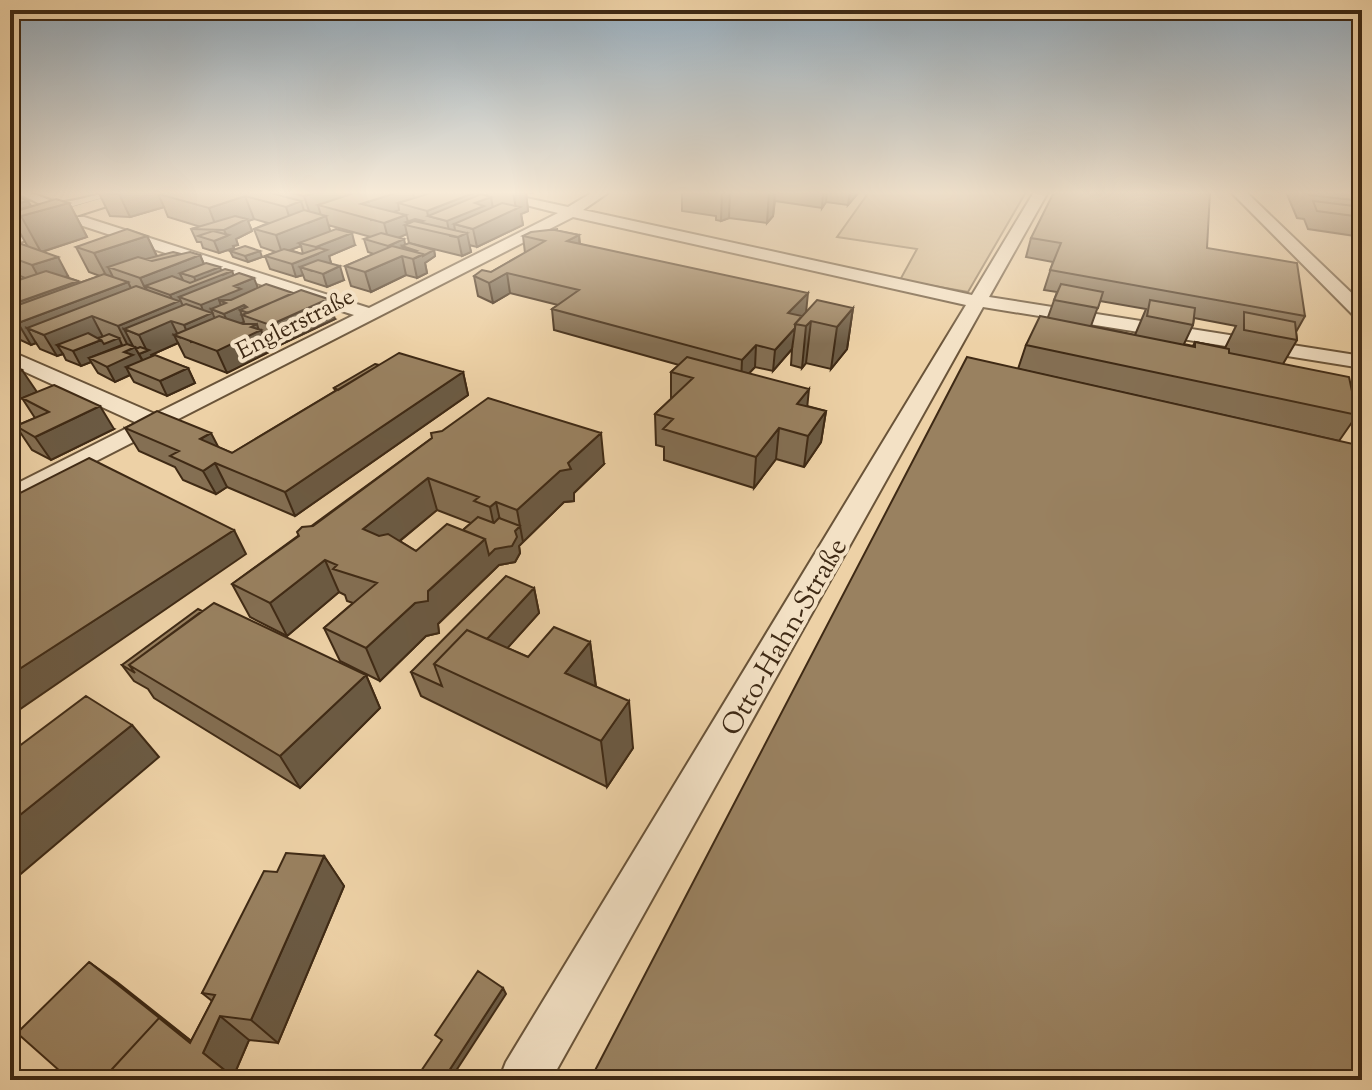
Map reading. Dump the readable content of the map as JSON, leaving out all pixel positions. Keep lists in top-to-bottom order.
{
  "streets": {
    "street": ["Englerstraße", "Otto-Hahn-Straße"]
  }
}
